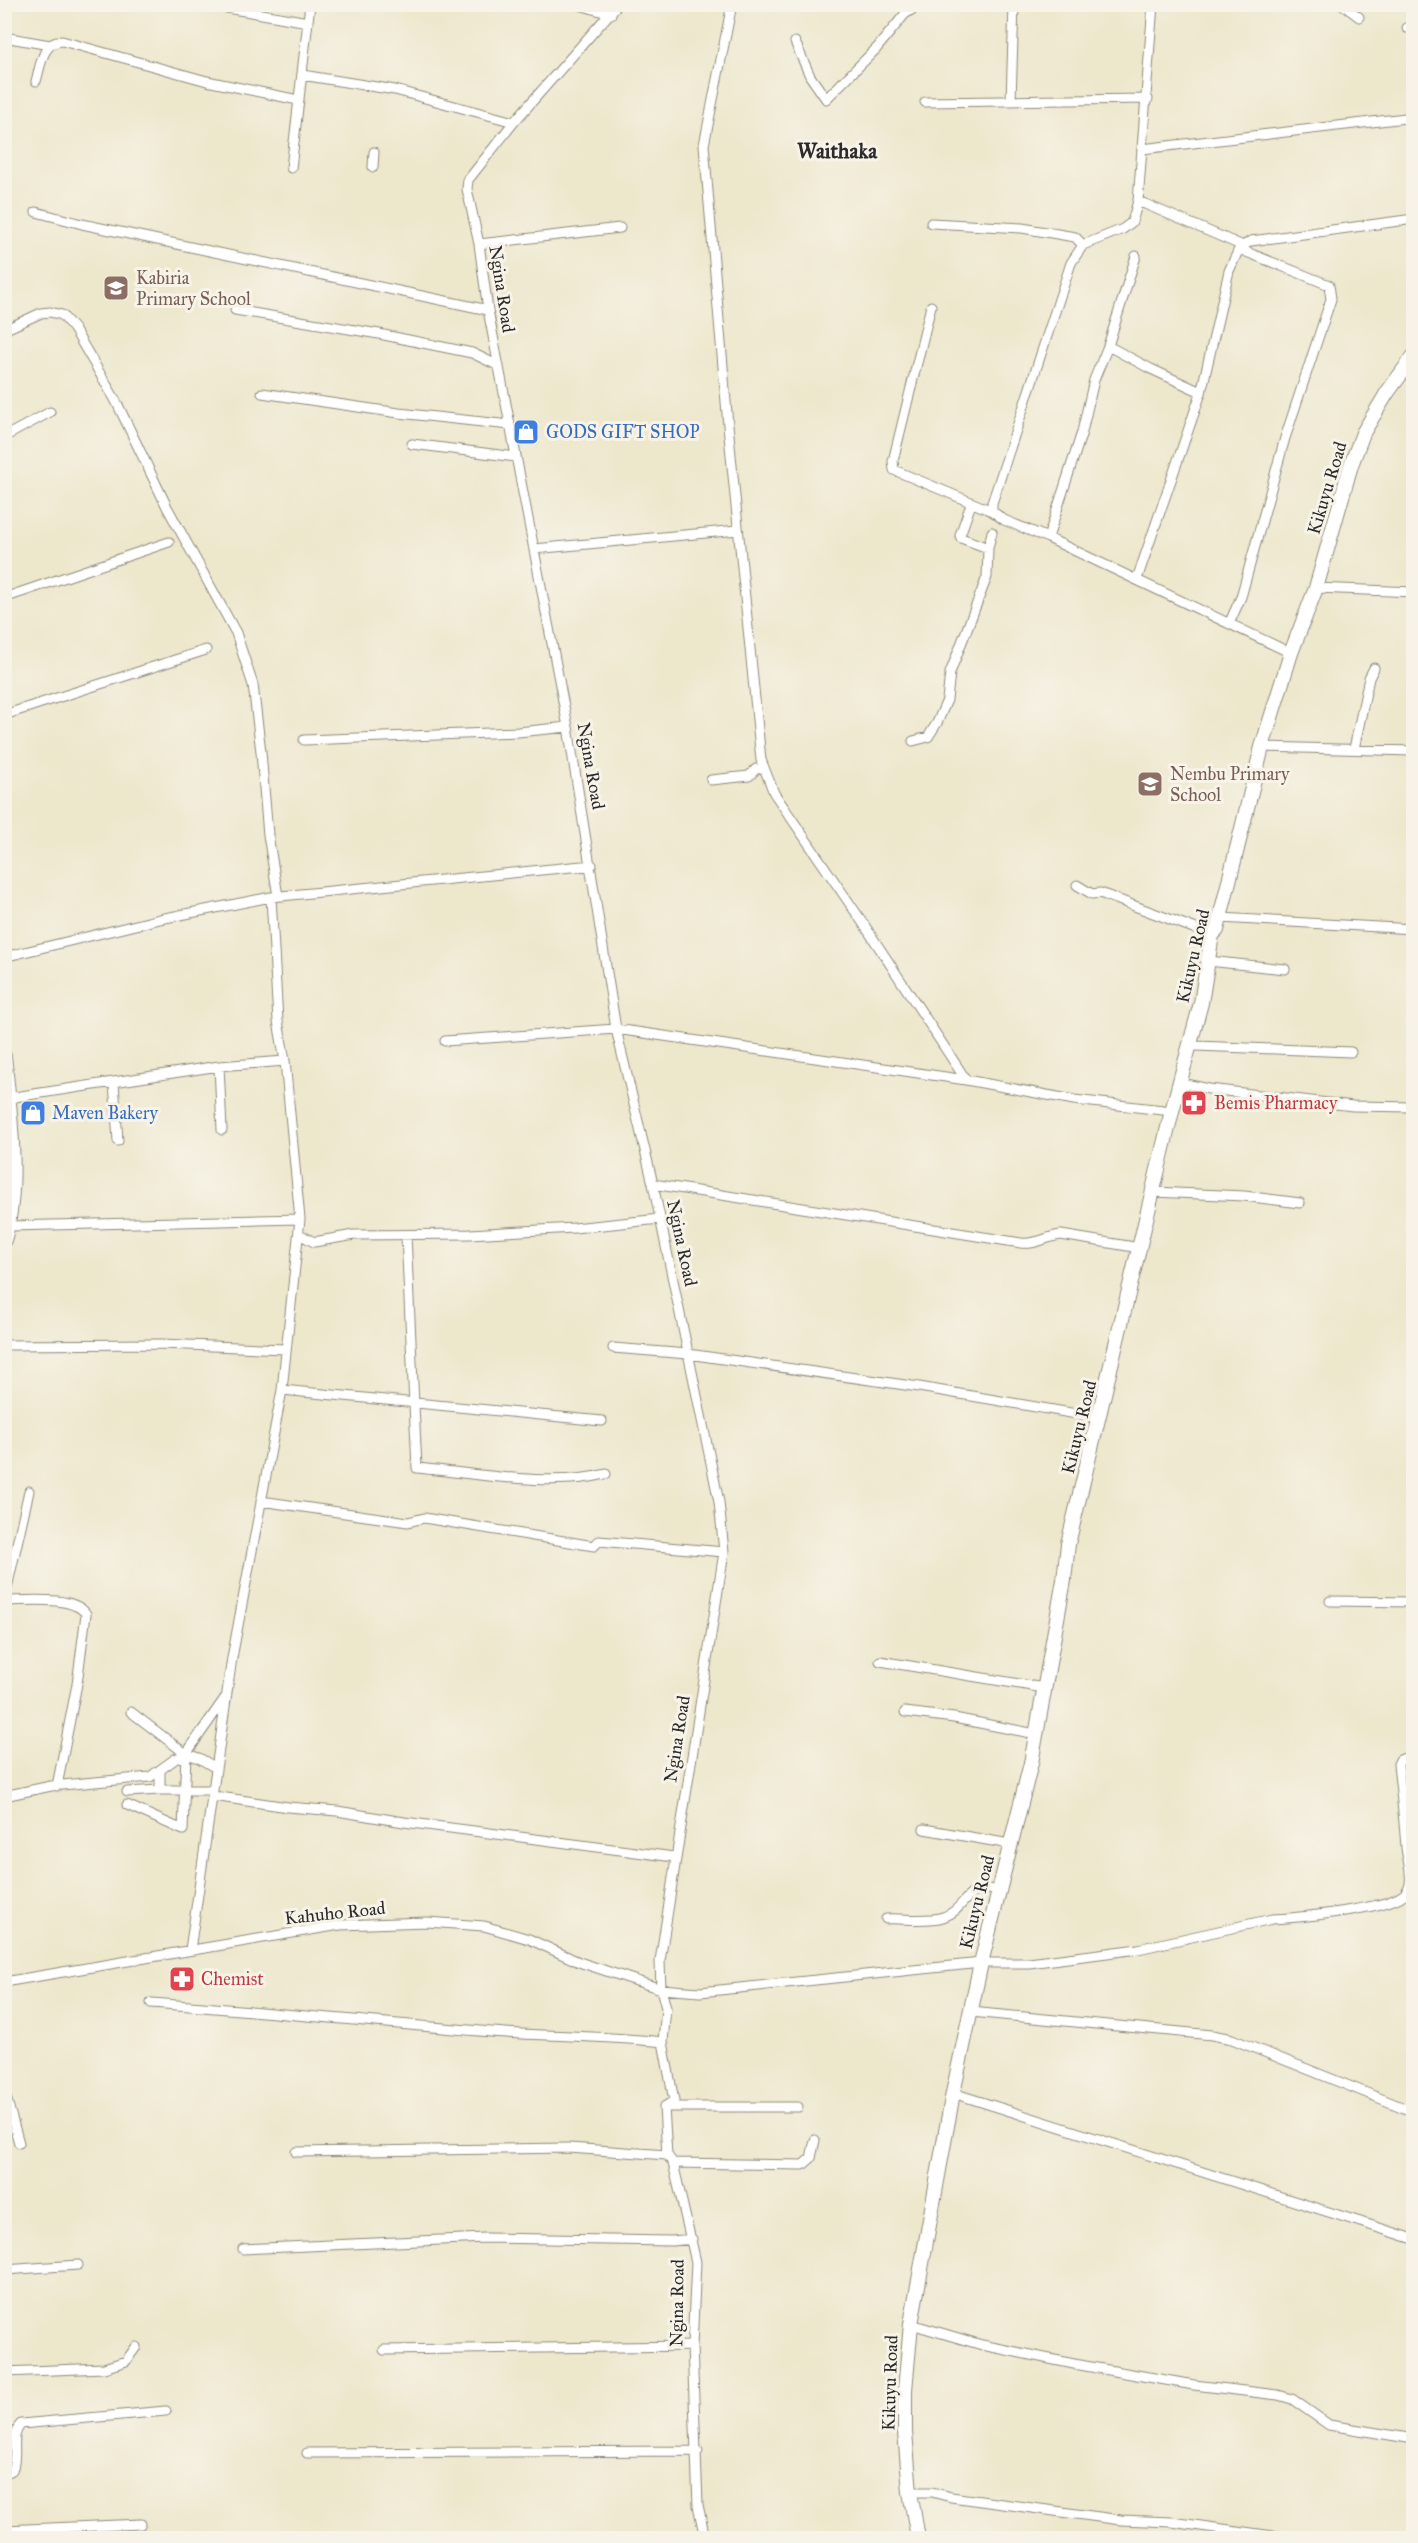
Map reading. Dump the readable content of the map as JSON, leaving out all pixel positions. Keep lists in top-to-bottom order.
{
  "streets": {
    "main road": ["Kikuyu Road"],
    "street": ["Ngina Road", "Kahuho Road"]
  },
  "crossings": [
    ["Ngina Road", "Kahuho Road"],
    ["Kikuyu Road", "Kahuho Road"]
  ],
  "districts": ["Waithaka"],
  "places": {
    "school or university": ["Kabiria Primary School", "Nembu Primary School"],
    "shop": ["GODS GIFT SHOP", "Maven Bakery"],
    "pharmacy": ["Bemis Pharmacy", "Chemist"]
  }
}
